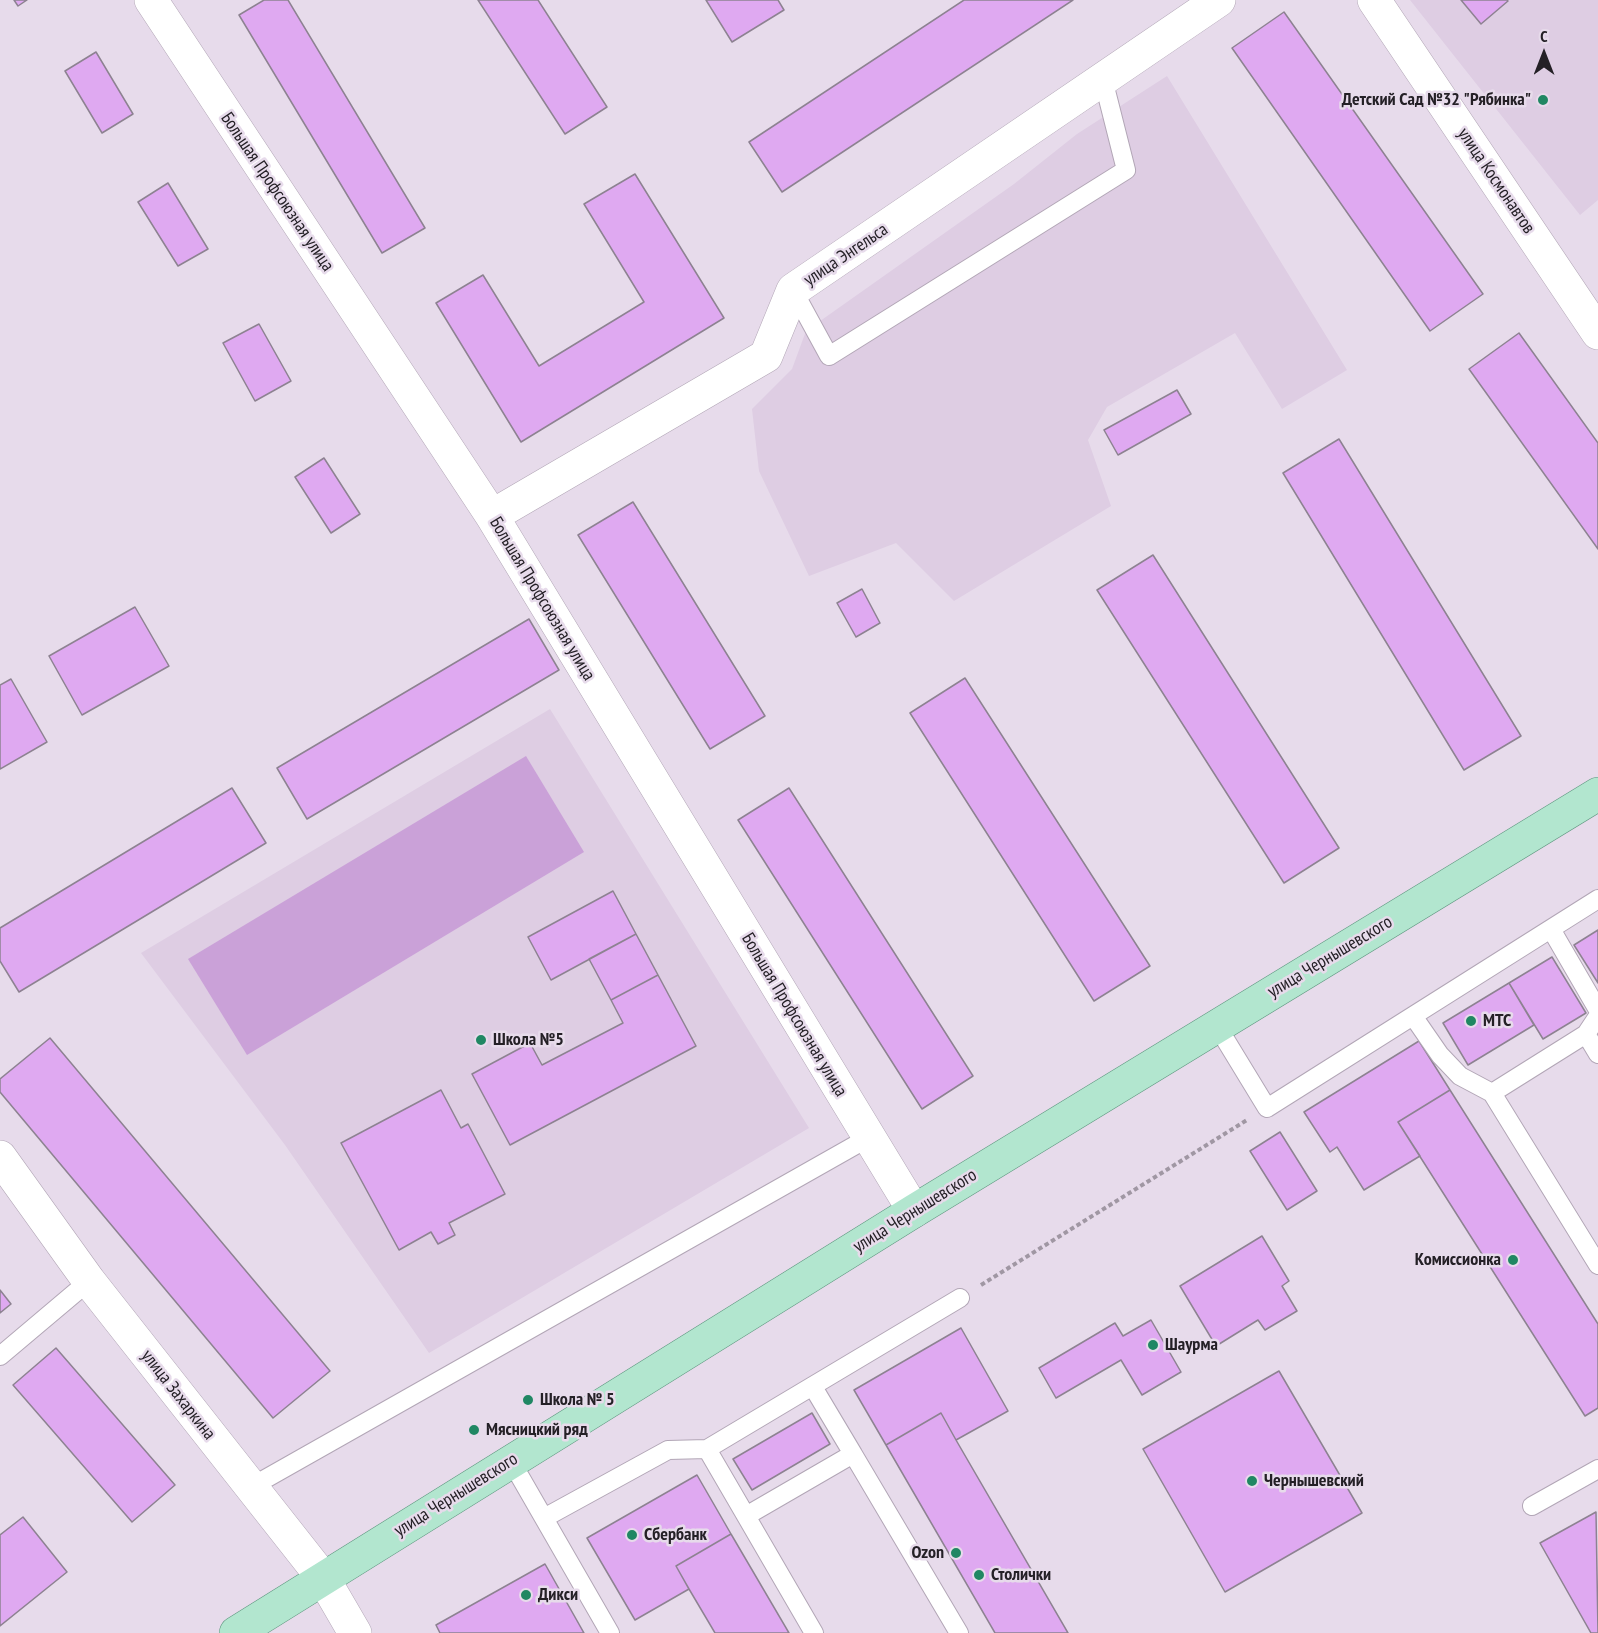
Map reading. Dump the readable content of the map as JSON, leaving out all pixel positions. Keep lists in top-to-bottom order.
{
  "streets": {
    "main road": ["улица Чернышевского"],
    "street": [
      "улица Космонавтов",
      "Большая Профсоюзная улица",
      "улица Энгельса",
      "улица Захаркина"
    ]
  },
  "crossings": [
    ["Большая Профсоюзная улица", "улица Энгельса"],
    ["Большая Профсоюзная улица", "улица Чернышевского"],
    ["улица Чернышевского", "улица Захаркина"]
  ],
  "places": [
    "Детский Сад №32 \"Рябинка\"",
    "МТС",
    "Школа №5",
    "Комиссионка",
    "Шаурма",
    "Школа № 5",
    "Мясницкий ряд",
    "Чернышевский",
    "Сбербанк",
    "Ozon",
    "Столички",
    "Дикси"
  ],
  "north": "top"
}
